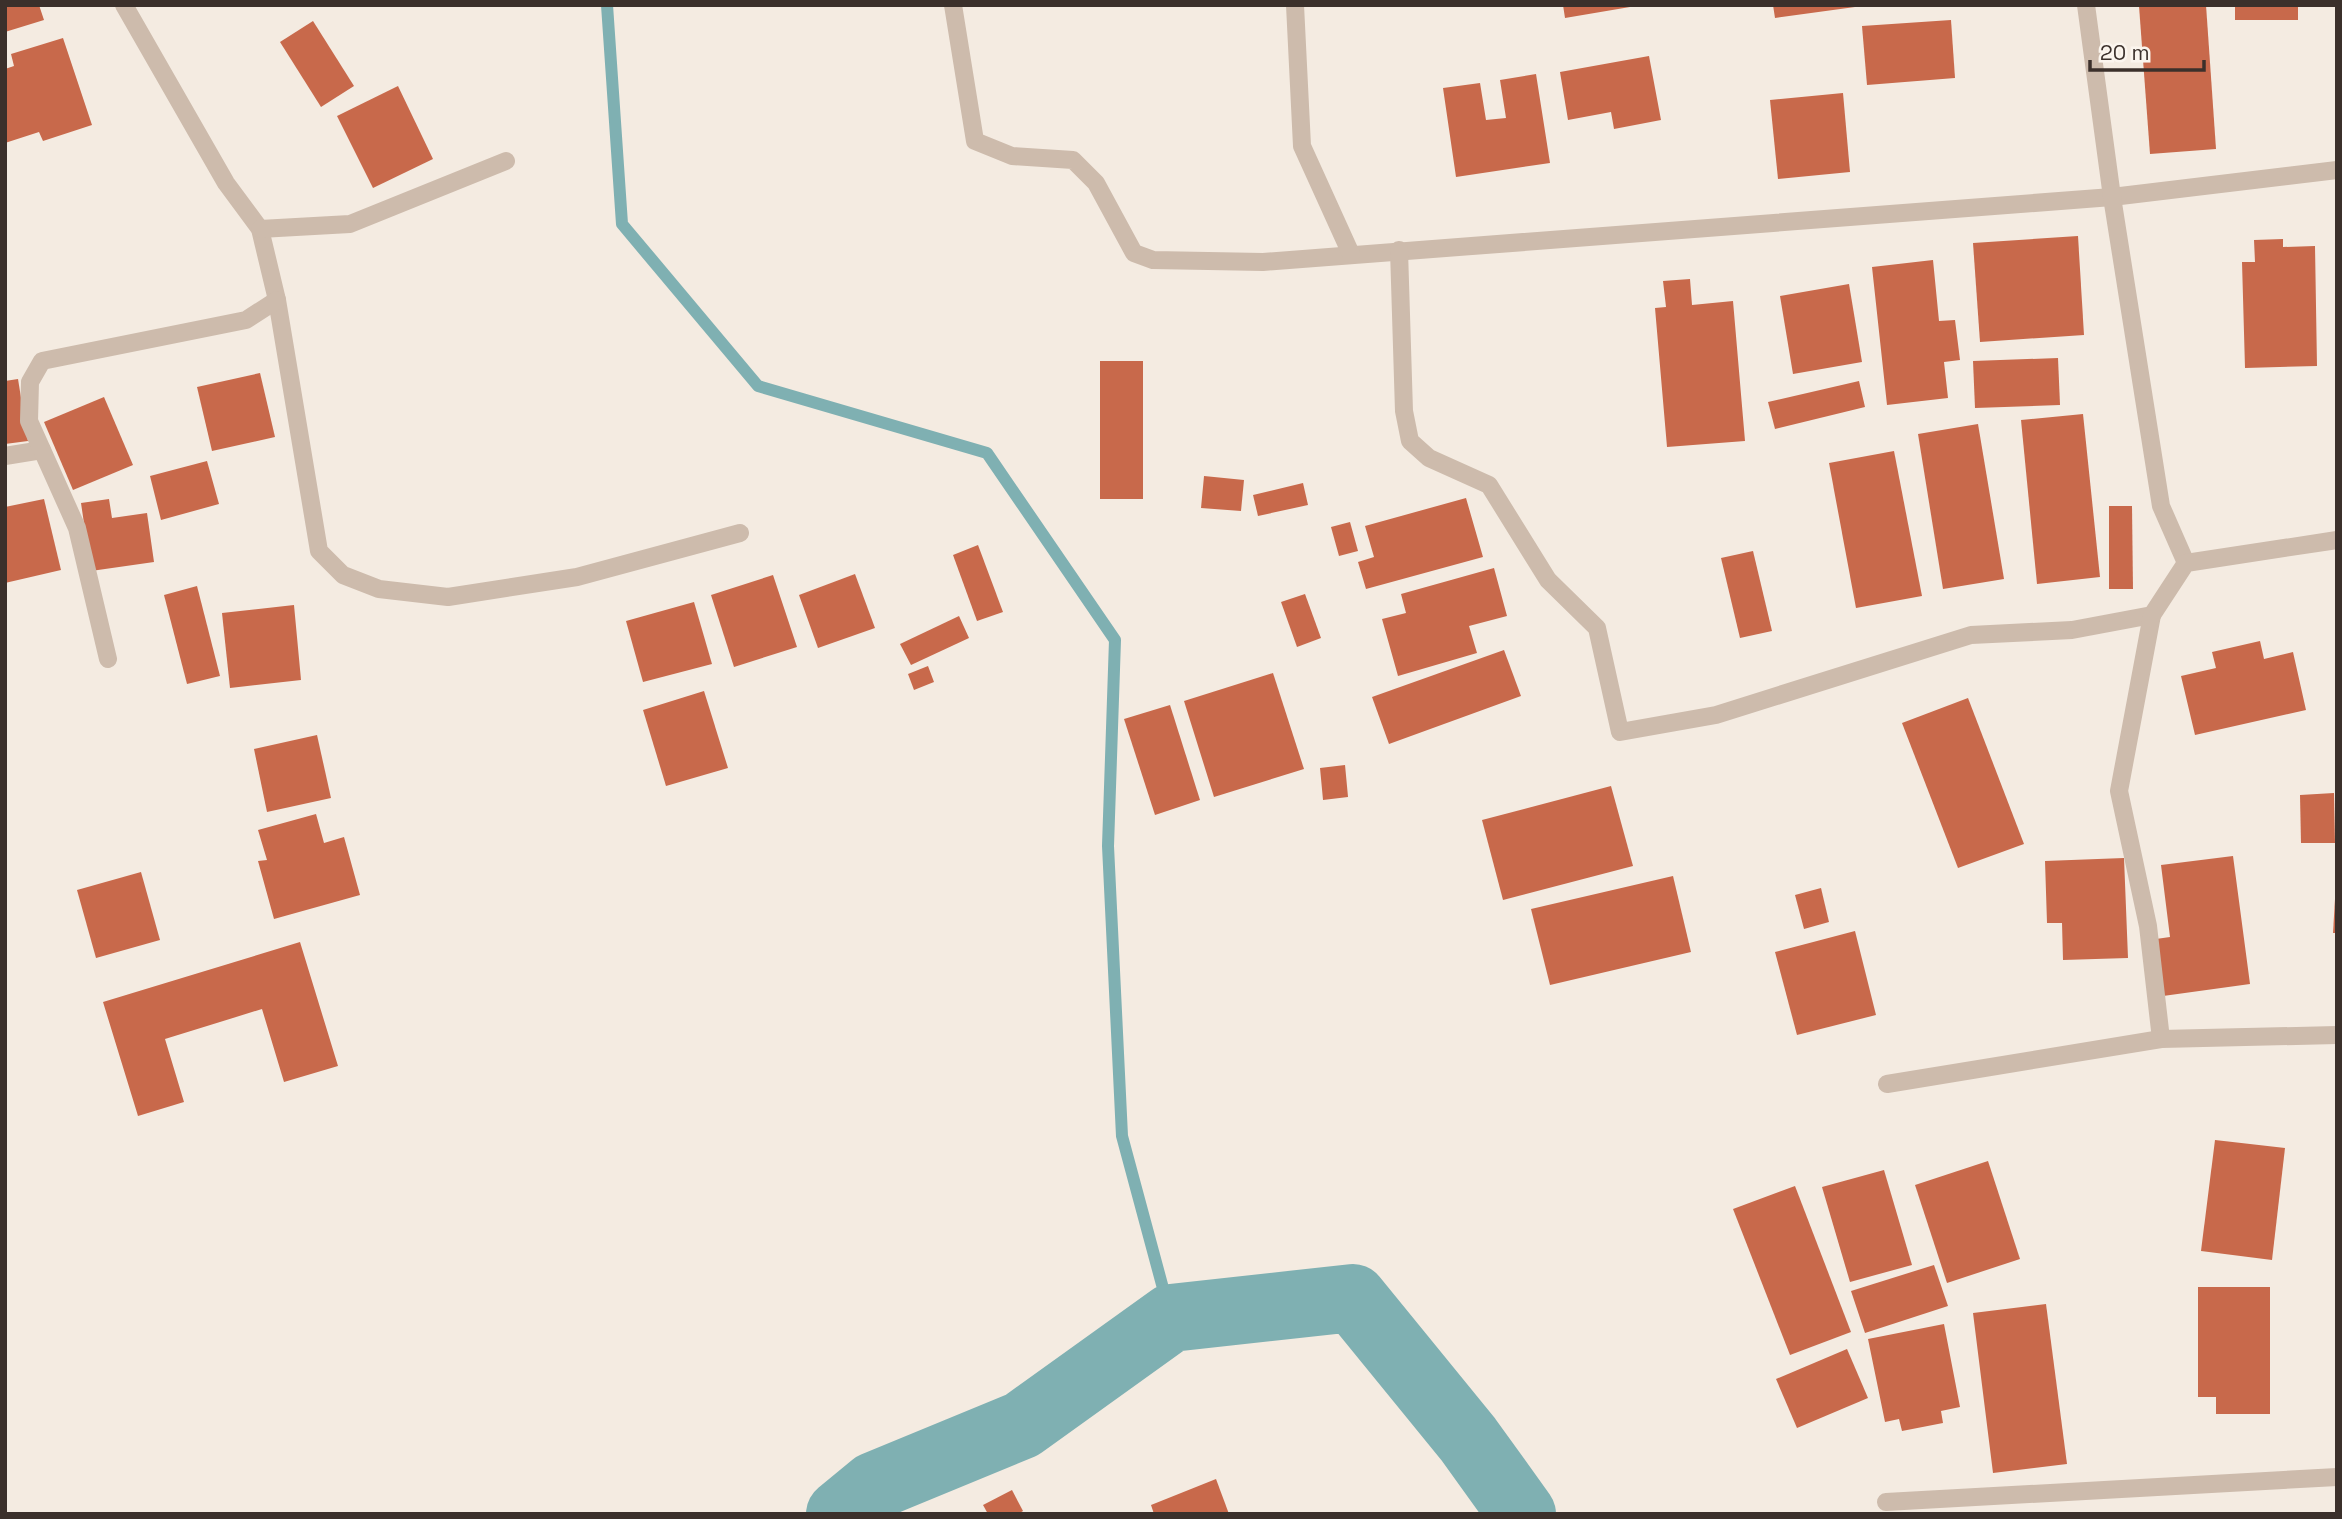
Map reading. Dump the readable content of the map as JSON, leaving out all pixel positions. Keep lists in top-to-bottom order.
{
  "scale_bar": "20 m"
}
